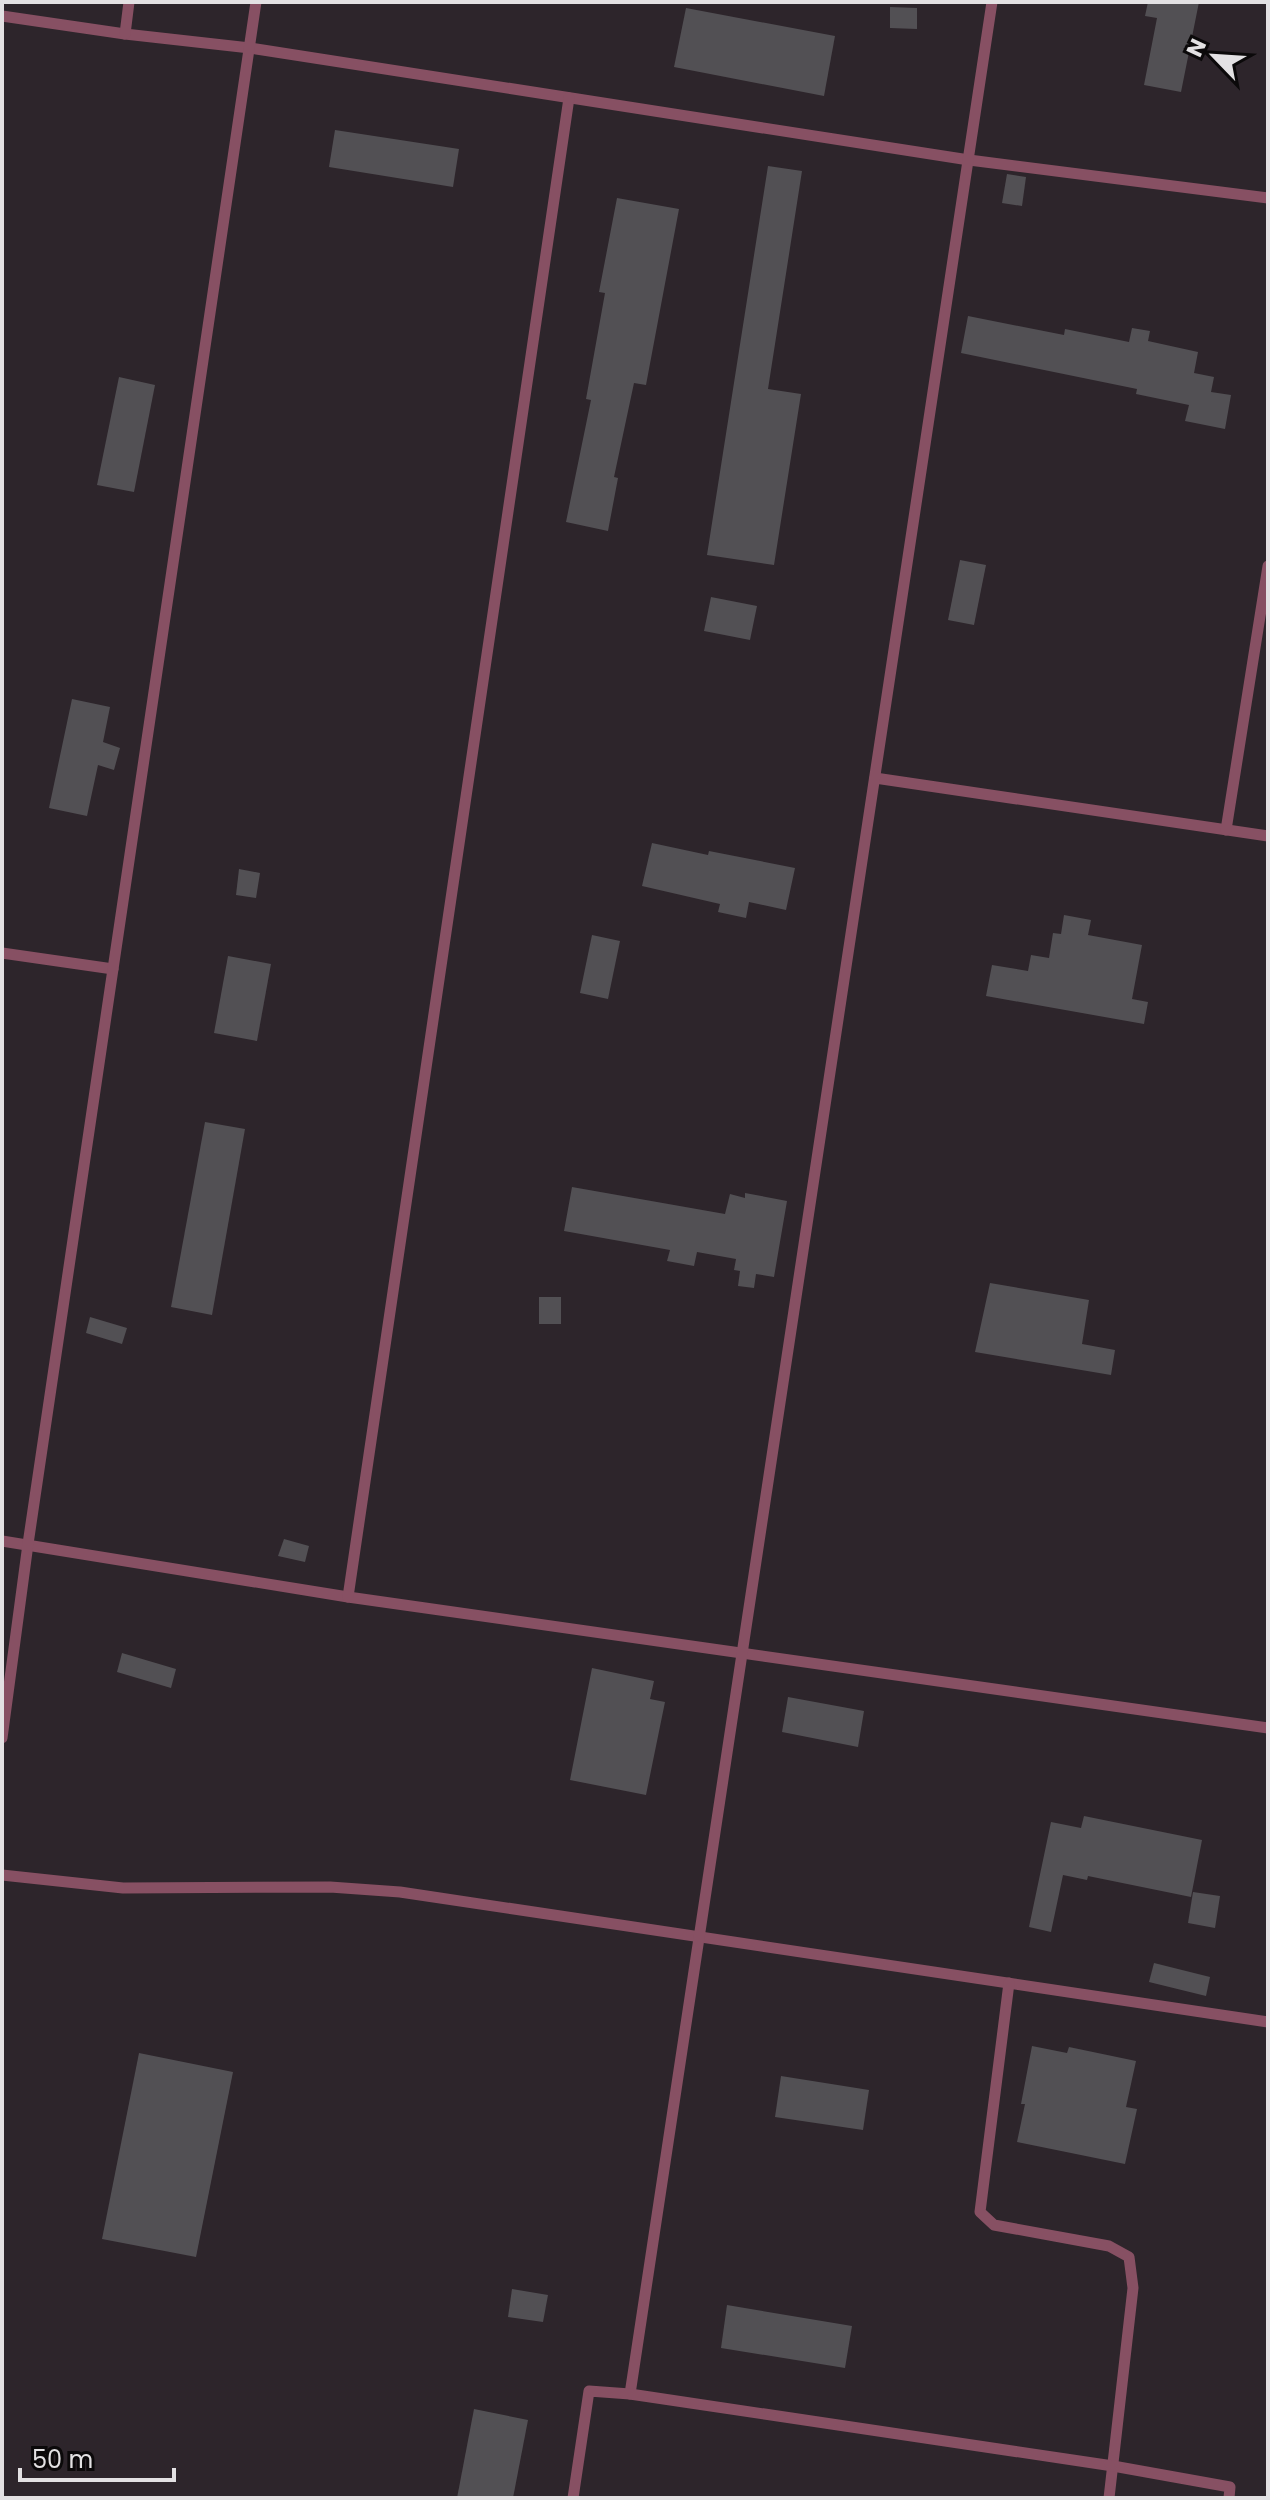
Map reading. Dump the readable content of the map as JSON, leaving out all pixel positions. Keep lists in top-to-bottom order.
{
  "scale_bar": "50 m",
  "north": "top left"
}
